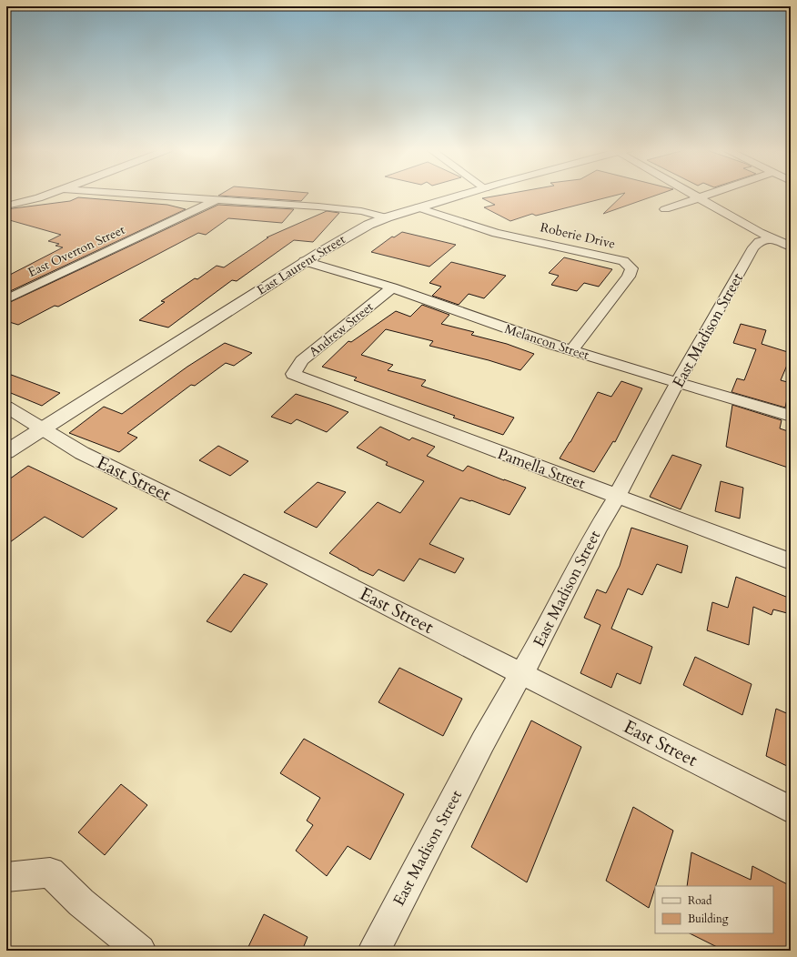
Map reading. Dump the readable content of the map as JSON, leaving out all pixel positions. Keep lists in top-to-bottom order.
{
  "streets": {
    "street": [
      "Roberie Drive",
      "East Overton Street",
      "East Laurent Street",
      "Andrew Street",
      "East Madison Street",
      "Melancon Street",
      "Pamella Street",
      "East Street"
    ]
  },
  "crossings": [
    ["Roberie Drive", "East Laurent Street"],
    ["Roberie Drive", "Melancon Street"],
    ["East Laurent Street", "Melancon Street"],
    ["East Laurent Street", "East Street"],
    ["Andrew Street", "Melancon Street"],
    ["Andrew Street", "Pamella Street"],
    ["East Madison Street", "Melancon Street"],
    ["East Madison Street", "Pamella Street"],
    ["East Madison Street", "East Street"]
  ],
  "legend": ["Road", "Building"]
}
